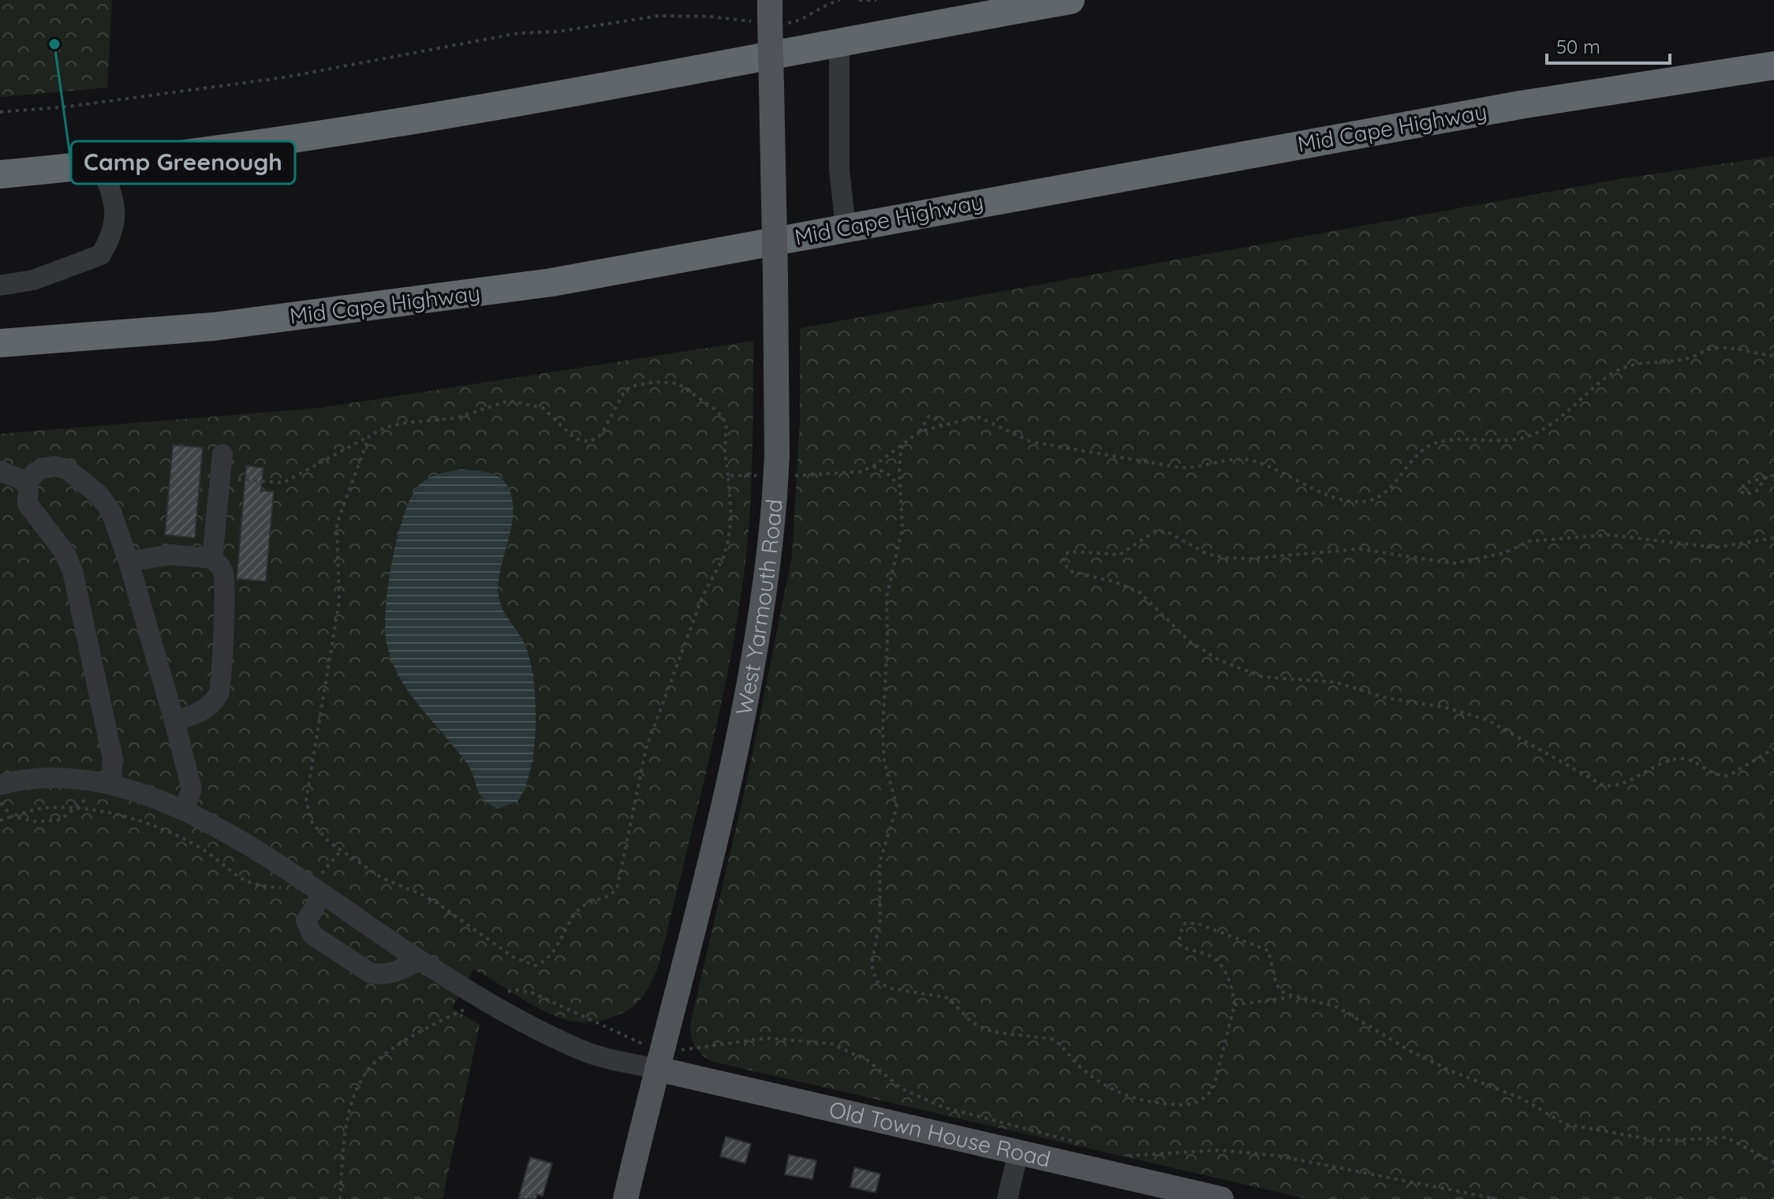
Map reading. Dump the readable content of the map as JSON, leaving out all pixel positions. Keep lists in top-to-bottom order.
{
  "streets": {
    "highway": ["Mid Cape Highway"],
    "main road": ["West Yarmouth Road", "Old Town House Road"]
  },
  "crossings": [
    ["West Yarmouth Road", "Old Town House Road"]
  ],
  "places": ["Camp Greenough"],
  "scale_bar": "50 m"
}
